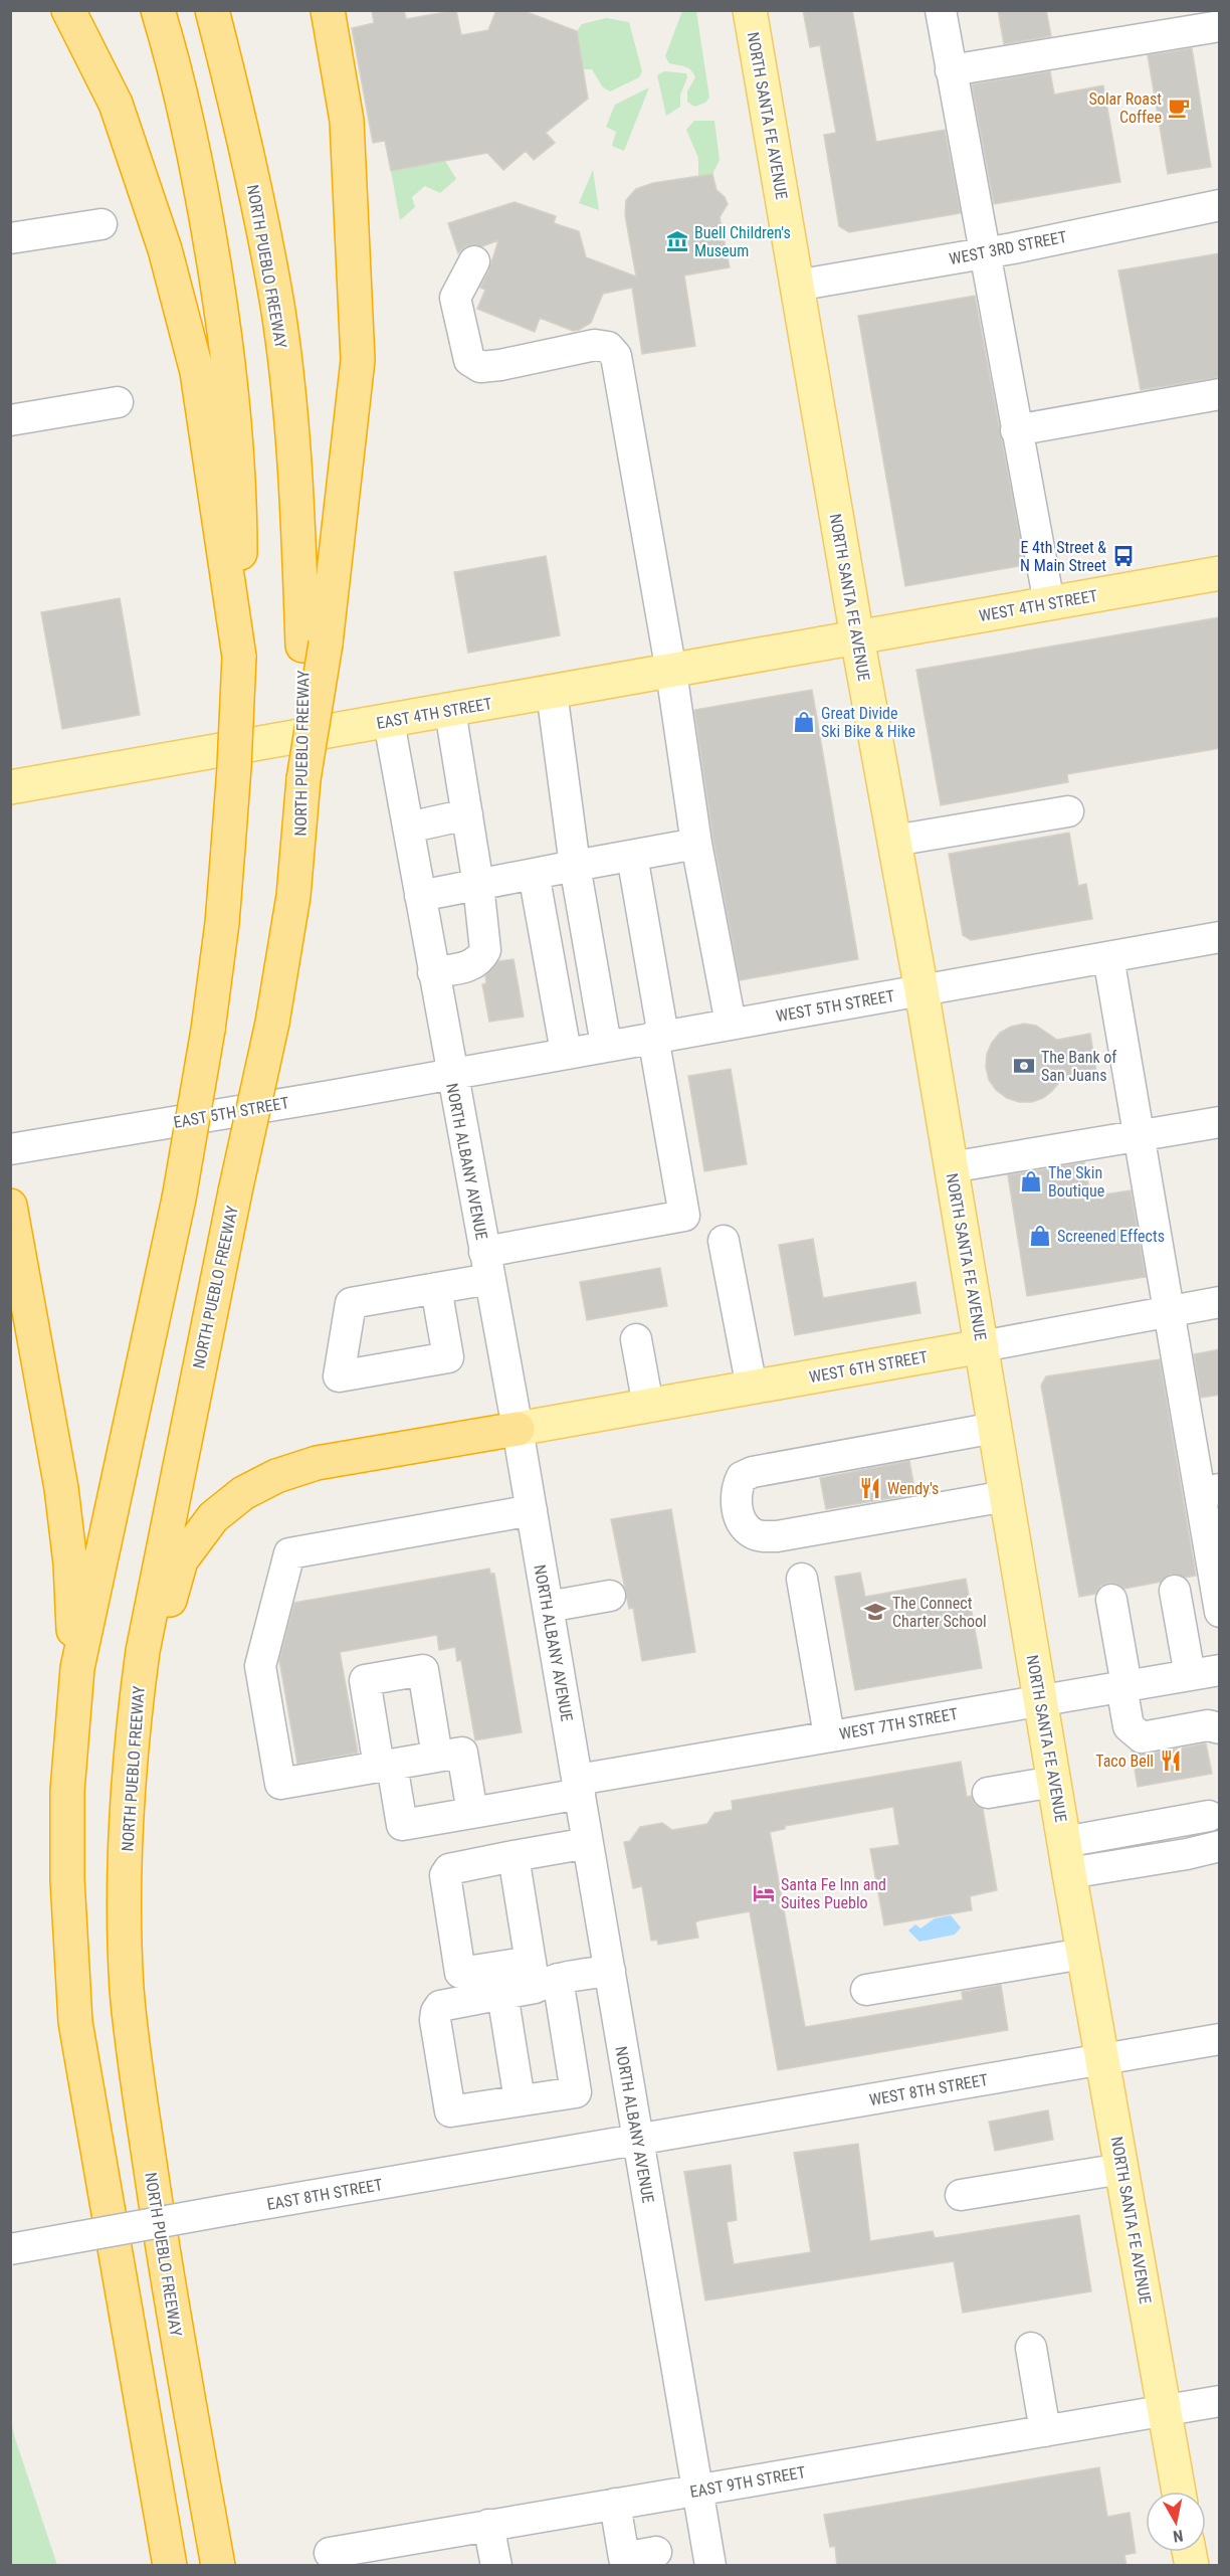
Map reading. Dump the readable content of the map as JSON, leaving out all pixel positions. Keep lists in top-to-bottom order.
{
  "streets": {
    "highway": ["NORTH PUEBLO FREEWAY"],
    "main road": [
      "NORTH SANTA FE AVENUE",
      "WEST 4TH STREET",
      "EAST 4TH STREET",
      "WEST 6TH STREET"
    ],
    "street": [
      "WEST 3RD STREET",
      "WEST 5TH STREET",
      "EAST 5TH STREET",
      "NORTH ALBANY AVENUE",
      "WEST 7TH STREET",
      "WEST 8TH STREET",
      "EAST 8TH STREET",
      "EAST 9TH STREET"
    ]
  },
  "crossings": [
    ["NORTH SANTA FE AVENUE", "WEST 3RD STREET"],
    ["NORTH SANTA FE AVENUE", "WEST 4TH STREET"],
    ["NORTH SANTA FE AVENUE", "EAST 4TH STREET"],
    ["NORTH SANTA FE AVENUE", "WEST 5TH STREET"],
    ["NORTH SANTA FE AVENUE", "WEST 6TH STREET"],
    ["NORTH SANTA FE AVENUE", "WEST 7TH STREET"],
    ["NORTH SANTA FE AVENUE", "WEST 8TH STREET"],
    ["NORTH SANTA FE AVENUE", "EAST 9TH STREET"],
    ["WEST 4TH STREET", "EAST 4TH STREET"],
    ["EAST 4TH STREET", "NORTH ALBANY AVENUE"],
    ["WEST 5TH STREET", "EAST 5TH STREET"],
    ["WEST 5TH STREET", "NORTH ALBANY AVENUE"],
    ["EAST 5TH STREET", "NORTH ALBANY AVENUE"],
    ["NORTH ALBANY AVENUE", "WEST 6TH STREET"],
    ["NORTH ALBANY AVENUE", "WEST 7TH STREET"],
    ["NORTH ALBANY AVENUE", "WEST 8TH STREET"],
    ["NORTH ALBANY AVENUE", "EAST 8TH STREET"],
    ["NORTH ALBANY AVENUE", "EAST 9TH STREET"],
    ["WEST 8TH STREET", "EAST 8TH STREET"]
  ],
  "places": {
    "cafe": ["Solar Roast Coffee"],
    "museum": ["Buell Children's Museum"],
    "bus stop": ["E 4th Street & N Main Street"],
    "shop": ["Great Divide Ski Bike & Hike", "The Skin Boutique", "Screened Effects"],
    "bank": ["The Bank of San Juans"],
    "restaurant": ["Wendy's", "Taco Bell"],
    "school or university": ["The Connect Charter School"],
    "hotel": ["Santa Fe Inn and Suites Pueblo"]
  },
  "north": "bottom"
}
